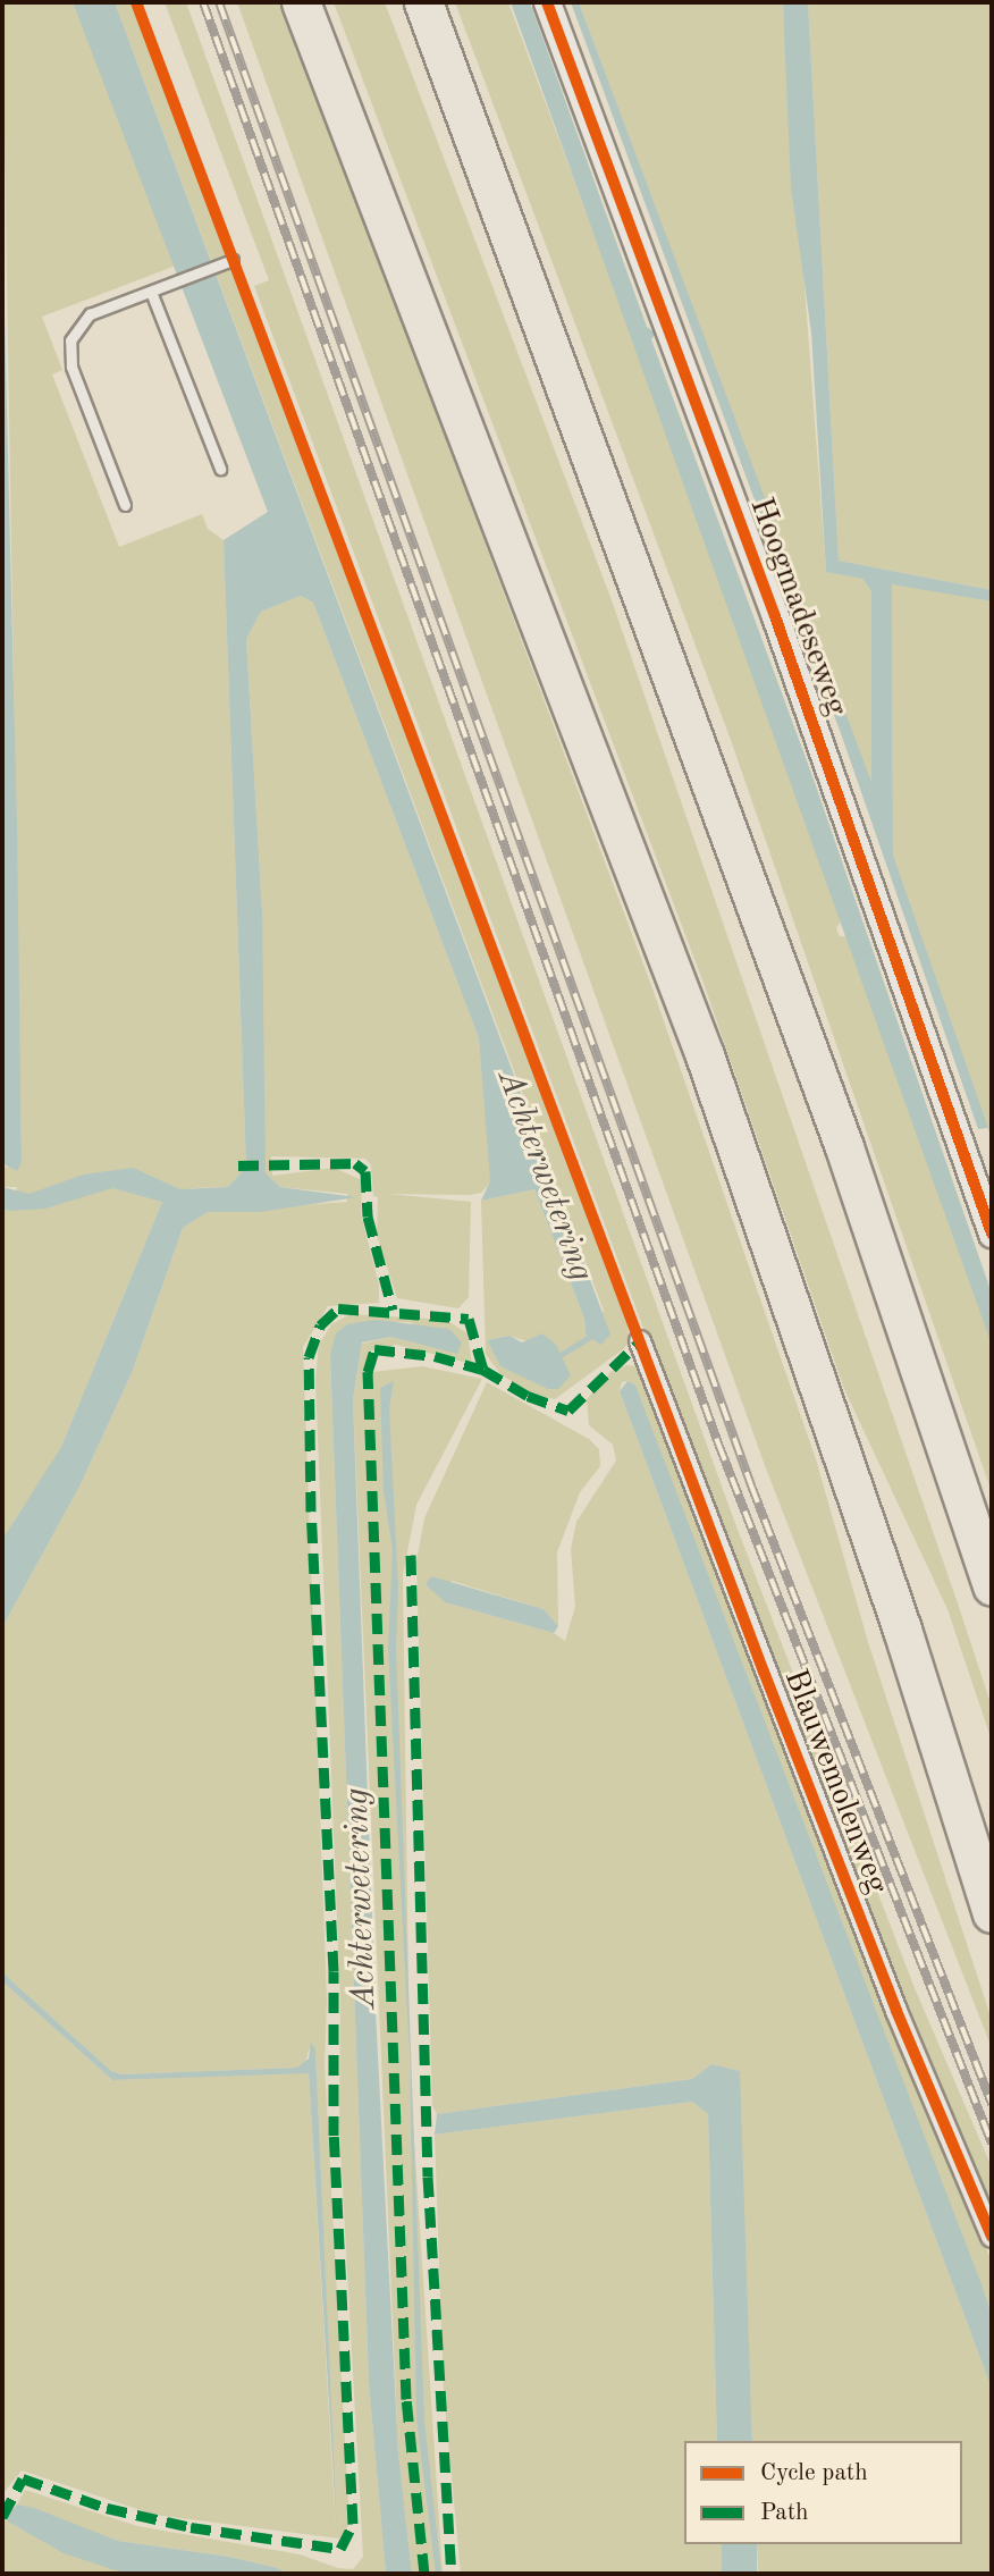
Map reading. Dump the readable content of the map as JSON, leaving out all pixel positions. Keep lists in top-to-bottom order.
{
  "streets": {
    "street": ["Hoogmadeseweg", "Blauwemolenweg"]
  },
  "water": ["Achterwetering"],
  "legend": ["Cycle path", "Path"]
}
